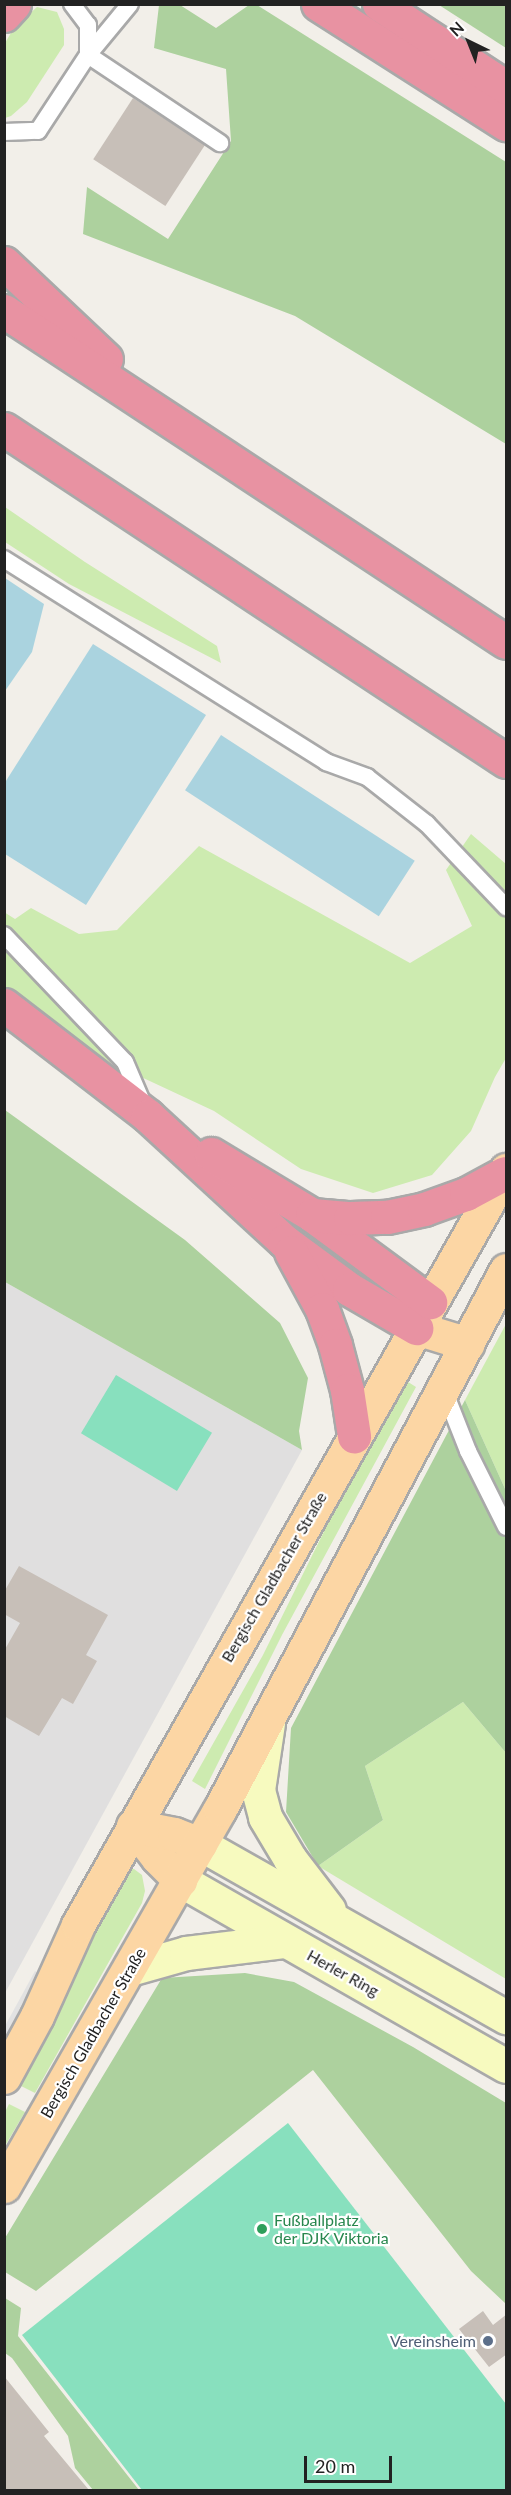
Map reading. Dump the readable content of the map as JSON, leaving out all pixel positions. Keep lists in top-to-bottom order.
{
  "streets": {
    "main road": ["Bergisch Gladbacher Straße", "Herler Ring"]
  },
  "crossings": [
    ["Bergisch Gladbacher Straße", "Herler Ring"]
  ],
  "places": ["Fußballplatz der DJK Viktoria", "Vereinsheim"],
  "scale_bar": "20 m",
  "north": "top left"
}
